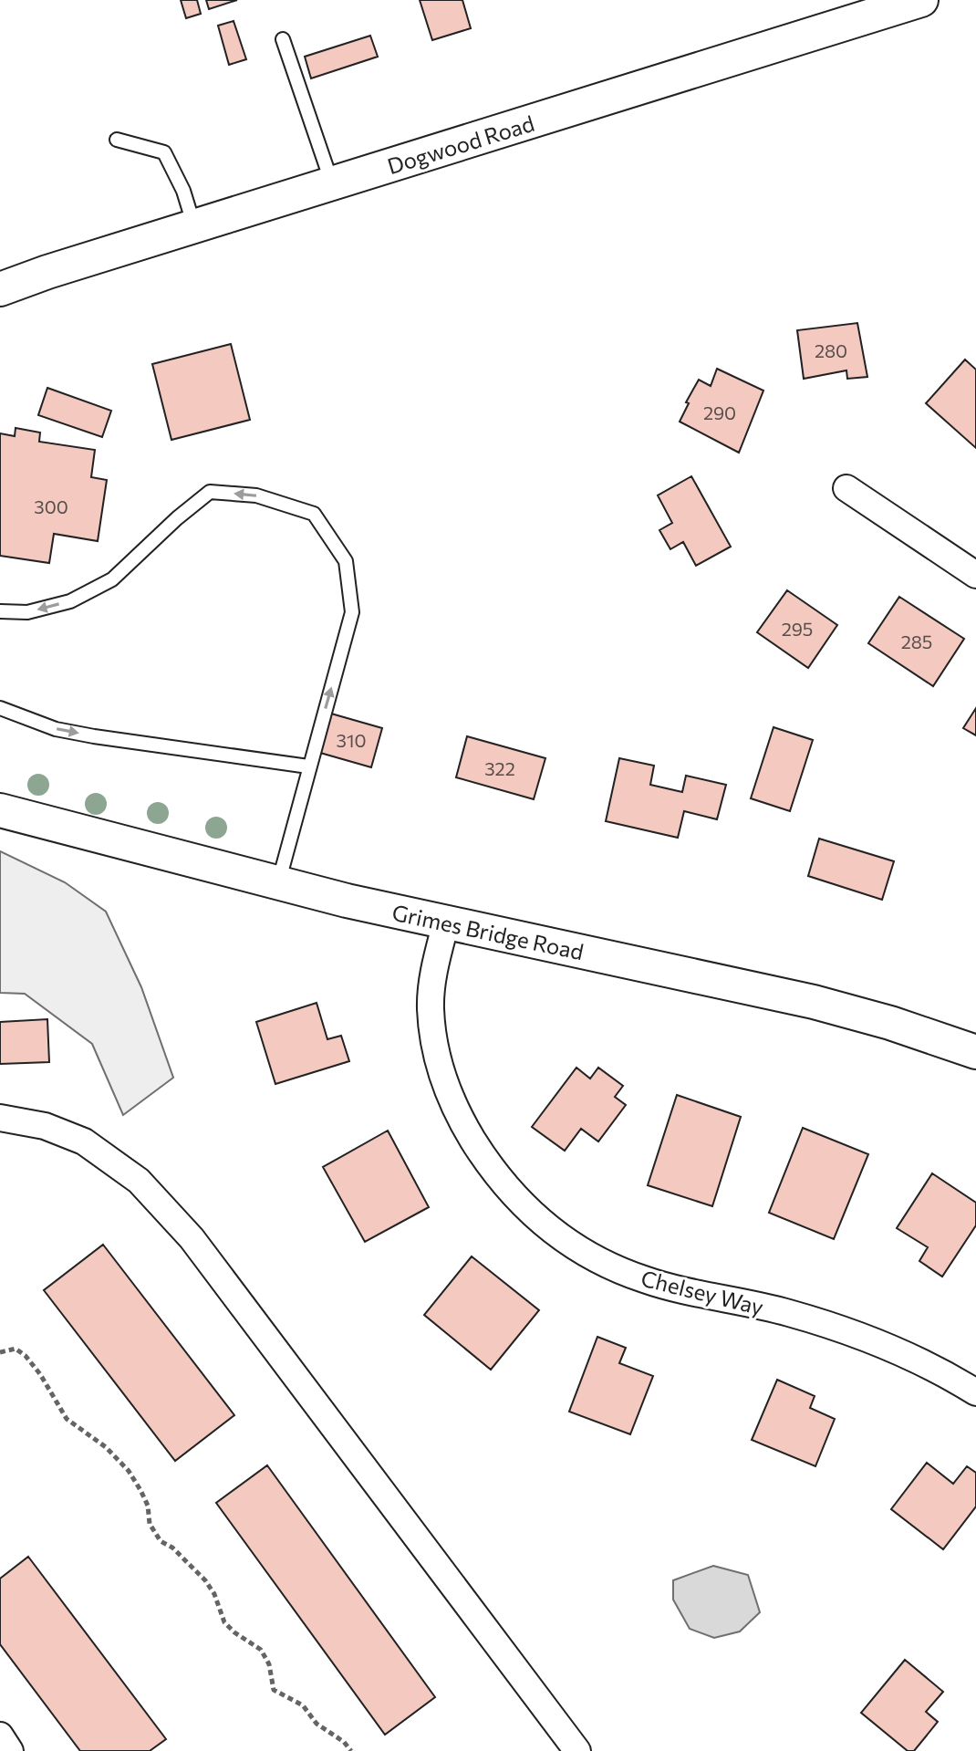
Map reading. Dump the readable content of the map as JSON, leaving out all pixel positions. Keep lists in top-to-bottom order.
{
  "streets": {
    "street": ["Dogwood Road", "Grimes Bridge Road", "Chelsey Way"]
  },
  "crossings": [
    ["Grimes Bridge Road", "Chelsey Way"]
  ],
  "house_numbers": [
    "280",
    "290",
    "300",
    "295",
    "285",
    "310",
    "322"
  ]
}
